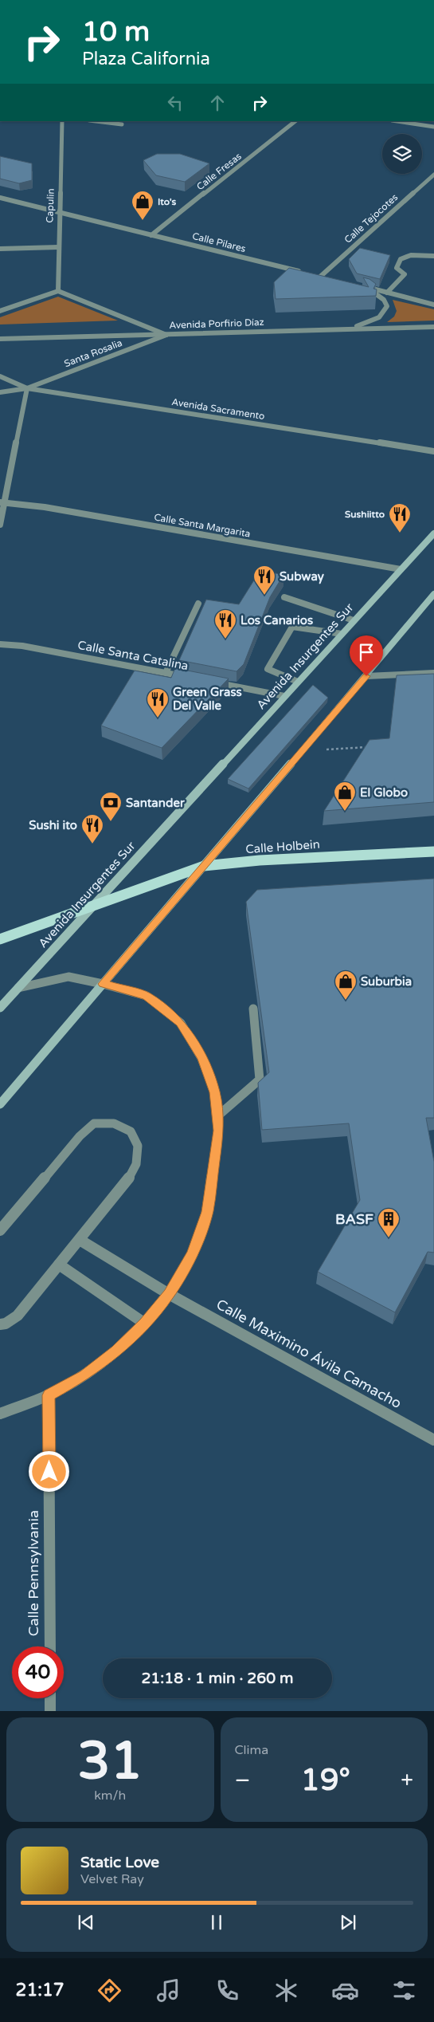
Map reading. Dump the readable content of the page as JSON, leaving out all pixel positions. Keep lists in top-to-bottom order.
{
  "streets": {
    "main road": ["Avenida Insurgentes Sur", "Calle Holbein"],
    "street": [
      "Calle Fresas",
      "Capulin",
      "Calle Tejocotes",
      "Calle Pilares",
      "Avenida Porfirio Díaz",
      "Santa Rosalia",
      "Avenida Sacramento",
      "Calle Santa Margarita",
      "Calle Santa Catalina",
      "Calle Maximino Ávila Camacho",
      "Calle Pennsylvania"
    ]
  },
  "crossings": [
    ["Calle Fresas", "Calle Pilares"],
    ["Capulin", "Calle Pilares"],
    ["Avenida Porfirio Díaz", "Santa Rosalia"],
    ["Santa Rosalia", "Avenida Sacramento"],
    ["Calle Santa Margarita", "Avenida Insurgentes Sur"],
    ["Avenida Insurgentes Sur", "Calle Holbein"]
  ],
  "places": {
    "shop": ["Ito's", "El Globo", "Suburbia"],
    "restaurant": [
      "Sushiitto",
      "Subway",
      "Los Canarios",
      "Green Grass Del Valle",
      "Sushi ito"
    ],
    "bank": ["Santander"],
    "building": ["BASF"]
  },
  "page": {
    "turn": ["10 m", "Plaza California"],
    "limit": "40",
    "trip": "21:18 · 1 min · 260 m",
    "tile": [
      ["31", "km/h"],
      "Clima"
    ],
    "heat": ["−", "19°", "+"],
    "song": ["Static Love", "Velvet Ray"],
    "tabs": "21:17"
  }
}
